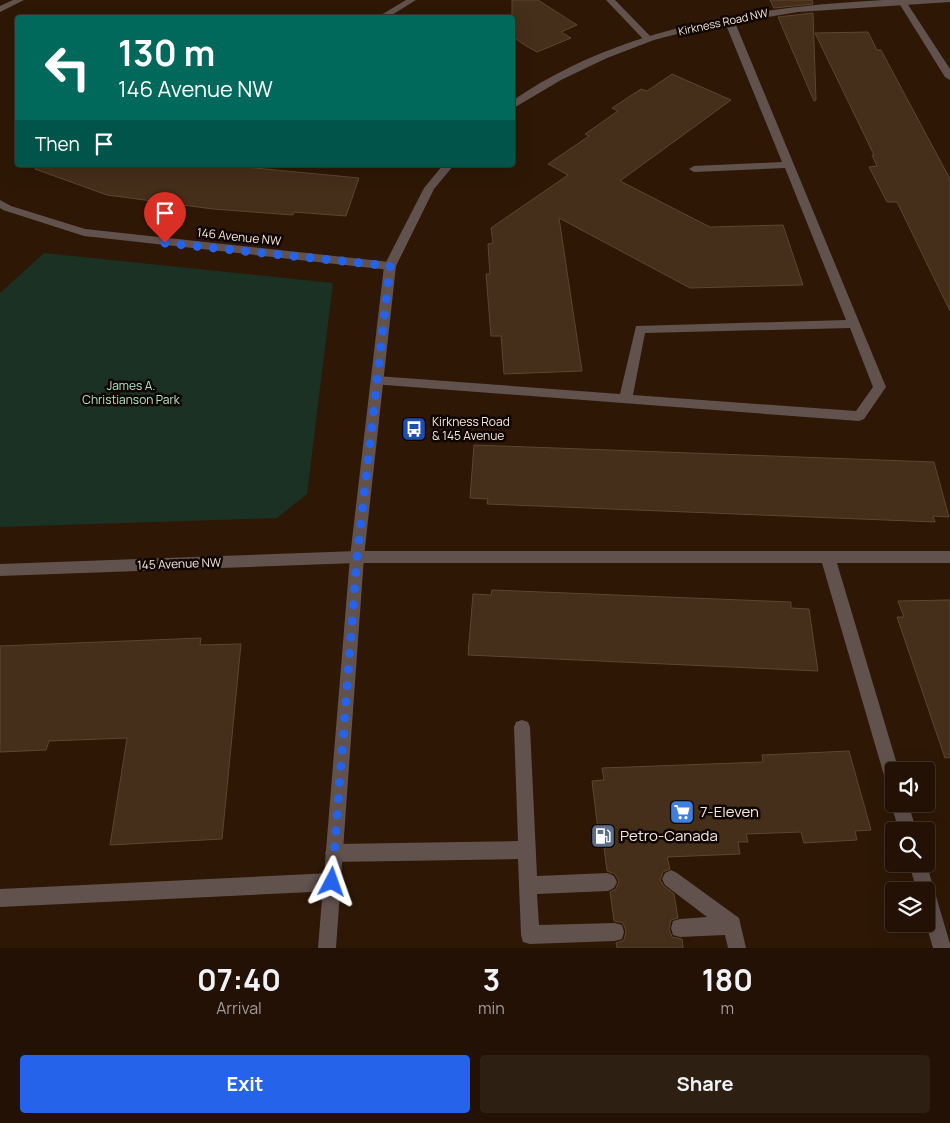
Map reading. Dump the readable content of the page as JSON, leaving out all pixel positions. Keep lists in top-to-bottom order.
{
  "streets": {
    "street": ["Kirkness Road NW", "146 Avenue NW", "145 Avenue NW"]
  },
  "parks": ["James A. Christianson Park"],
  "places": {
    "bus stop": ["Kirkness Road & 145 Avenue"],
    "supermarket": ["7-Eleven"],
    "fuel station": ["Petro-Canada"]
  },
  "page": {
    "turn": ["130 m", "146 Avenue NW"],
    "then": "Then",
    "eta": [
      "07:40",
      "Arrival",
      "3",
      "min",
      "180",
      "m"
    ],
    "buttons": ["Exit", "Share"]
  }
}
